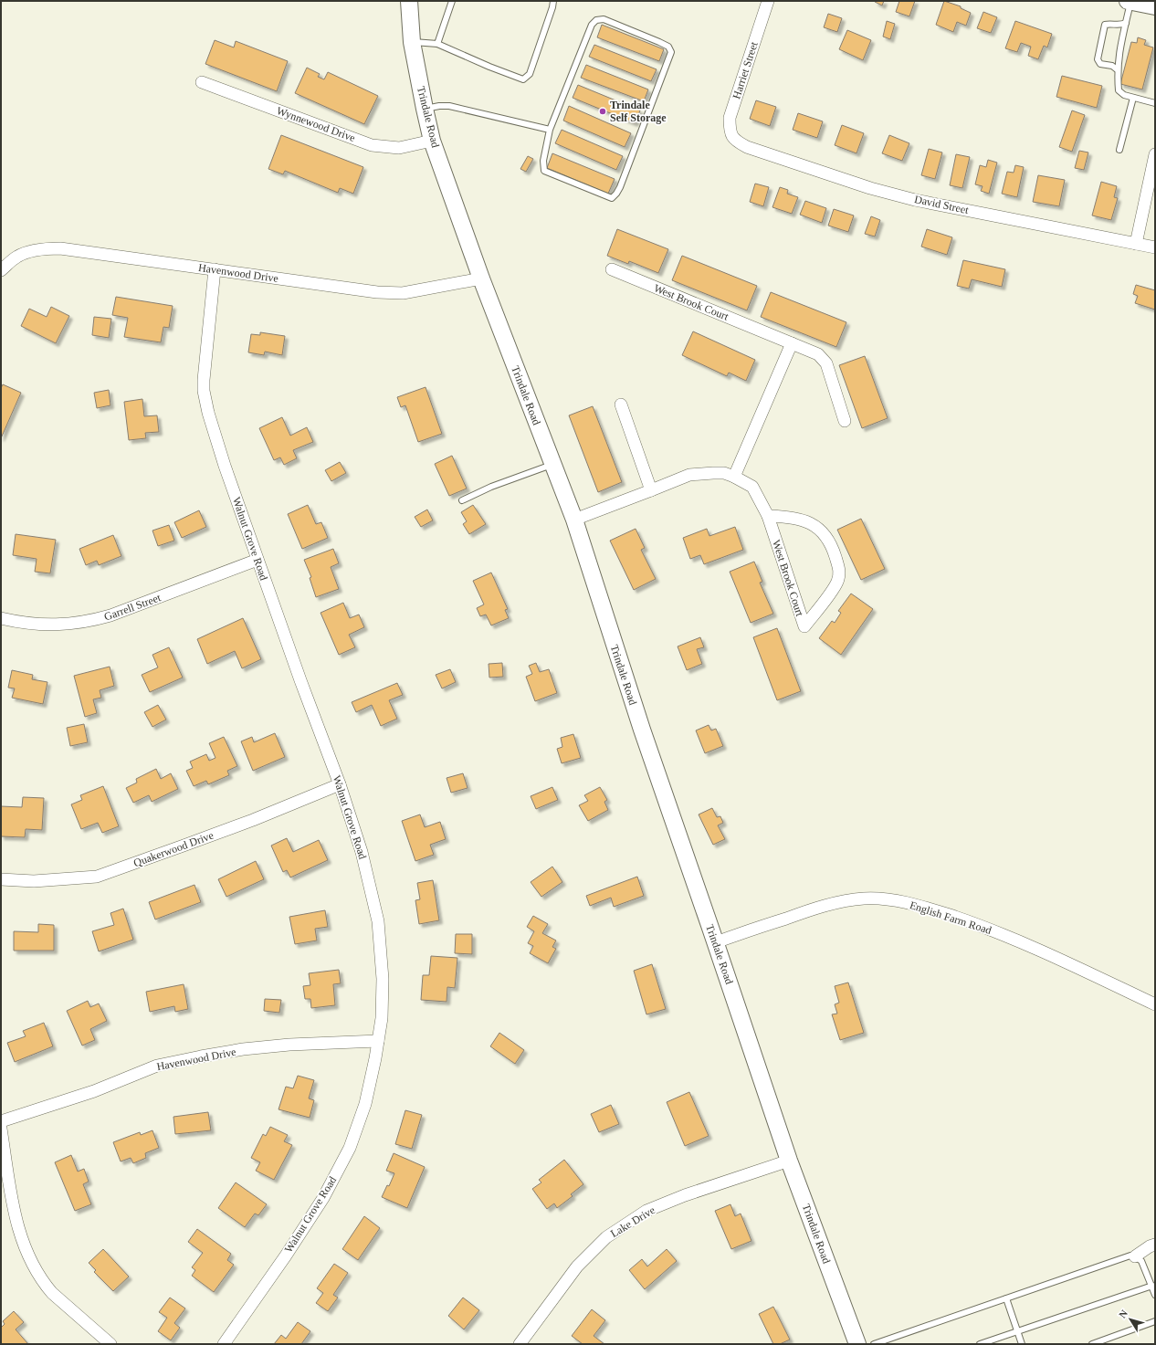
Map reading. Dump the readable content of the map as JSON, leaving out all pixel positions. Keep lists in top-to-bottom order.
{
  "streets": {
    "main road": ["Trindale Road"],
    "street": [
      "Harriet Street",
      "Wynnewood Drive",
      "David Street",
      "Havenwood Drive",
      "West Brook Court",
      "Walnut Grove Road",
      "Garrell Street",
      "Quakerwood Drive",
      "English Farm Road",
      "Lake Drive"
    ]
  },
  "crossings": [
    ["Harriet Street", "David Street"],
    ["Trindale Road", "Wynnewood Drive"],
    ["Trindale Road", "Havenwood Drive"],
    ["Trindale Road", "West Brook Court"],
    ["Trindale Road", "English Farm Road"],
    ["Trindale Road", "Lake Drive"],
    ["Havenwood Drive", "Walnut Grove Road"],
    ["Walnut Grove Road", "Garrell Street"],
    ["Walnut Grove Road", "Quakerwood Drive"]
  ],
  "places": ["Trindale Self Storage"],
  "north": "top left"
}
